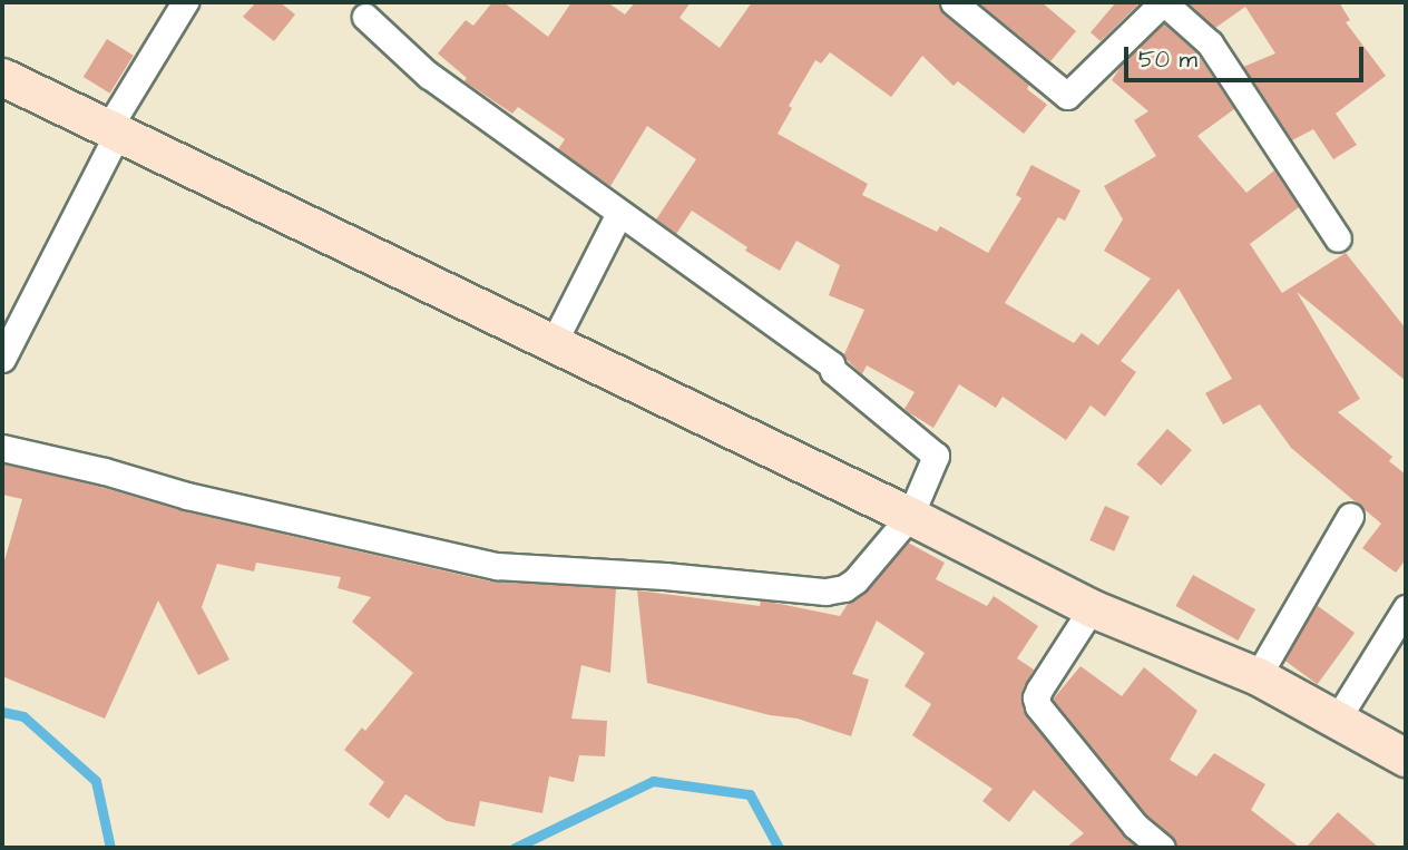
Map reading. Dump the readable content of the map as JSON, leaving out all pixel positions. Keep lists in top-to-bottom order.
{
  "scale_bar": "50 m"
}
